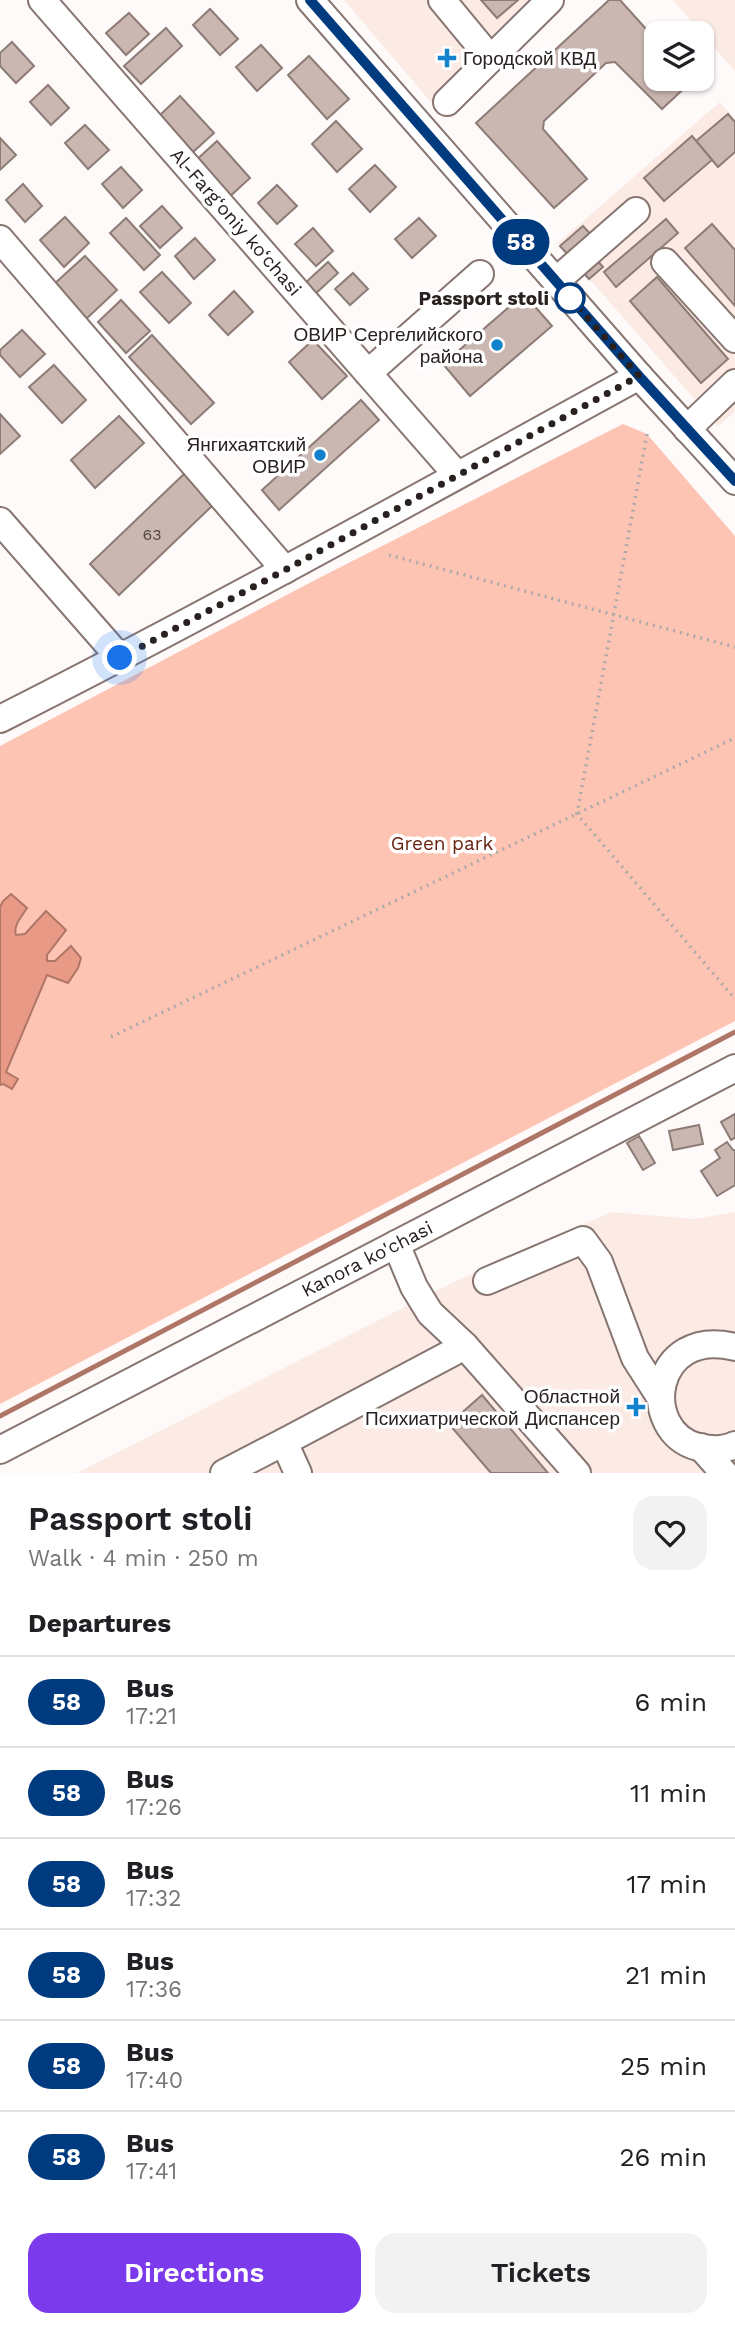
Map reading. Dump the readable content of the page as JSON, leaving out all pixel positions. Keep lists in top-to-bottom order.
{
  "streets": {
    "street": ["Al-Farg‘oniy ko‘chasi", "Kanora ko'chasi"]
  },
  "parks": ["Green park"],
  "places": {
    "health": ["Городской КВД", "Областной Психиатрической Диспансер"],
    "other": ["Passport stoli", "ОВИР Сергелийского района", "Янгихаятский ОВИР"]
  },
  "lines": ["bus line 58"],
  "house_numbers": ["63"],
  "page": {
    "on_map": "58",
    "heading": [
      ["Passport stoli", "Walk · 4 min · 250 m"],
      "Departures"
    ],
    "list": [
      {
        "mark": "58",
        "name": "Bus",
        "note": "17:21",
        "value": "6 min"
      },
      {
        "mark": "58",
        "name": "Bus",
        "note": "17:26",
        "value": "11 min"
      },
      {
        "mark": "58",
        "name": "Bus",
        "note": "17:32",
        "value": "17 min"
      },
      {
        "mark": "58",
        "name": "Bus",
        "note": "17:36",
        "value": "21 min"
      },
      {
        "mark": "58",
        "name": "Bus",
        "note": "17:40",
        "value": "25 min"
      },
      {
        "mark": "58",
        "name": "Bus",
        "note": "17:41",
        "value": "26 min"
      }
    ],
    "buttons": ["Directions", "Tickets"]
  }
}
